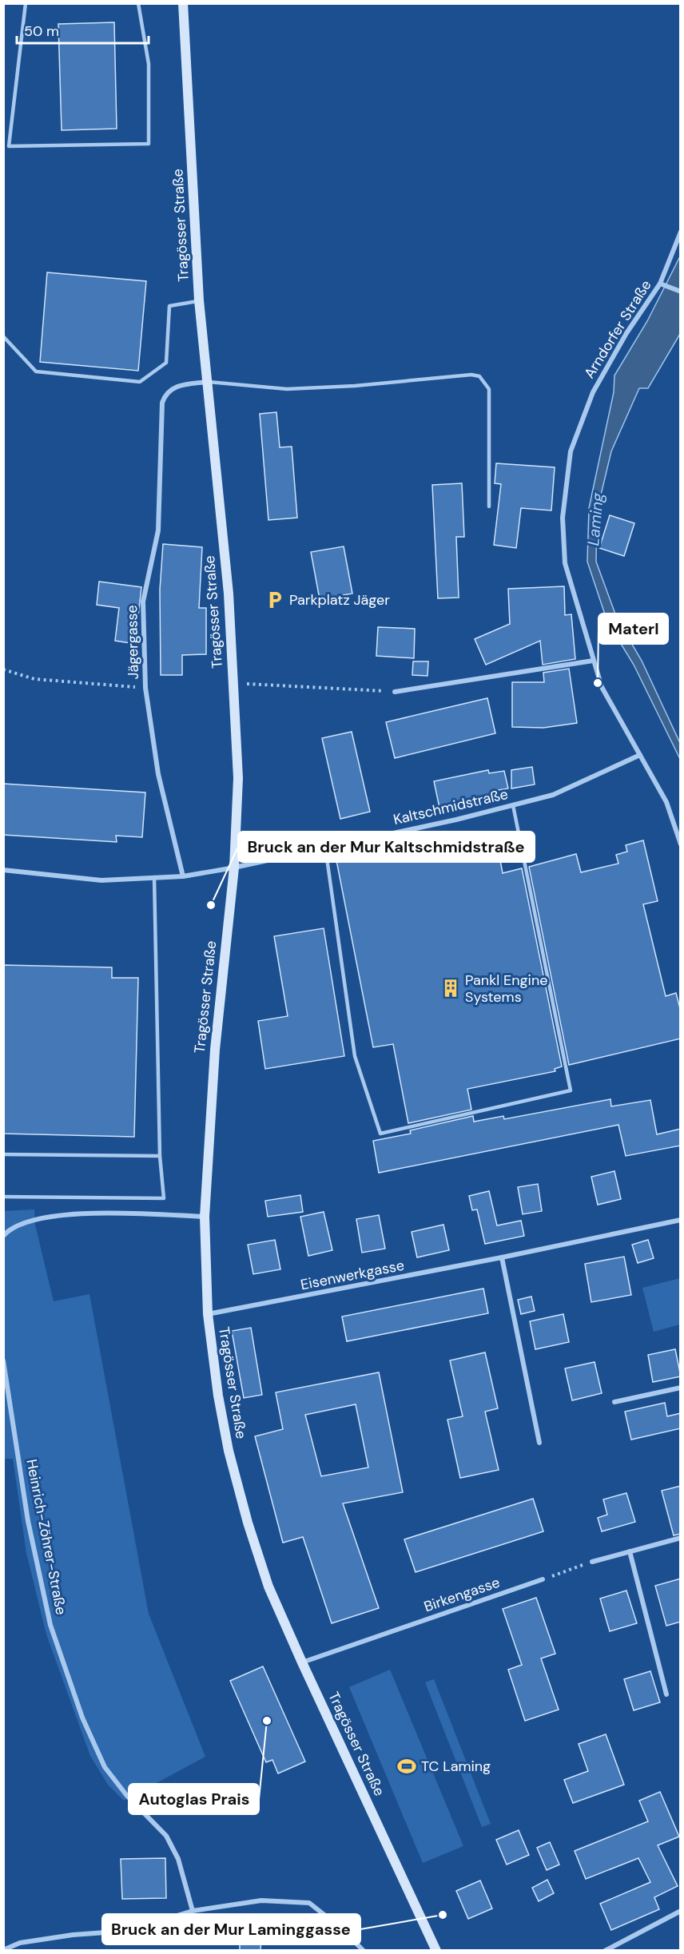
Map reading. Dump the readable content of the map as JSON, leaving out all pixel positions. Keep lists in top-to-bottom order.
{
  "streets": {
    "main road": ["Tragösser Straße"],
    "street": [
      "Arndorfer Straße",
      "Jägergasse",
      "Kaltschmidstraße",
      "Eisenwerkgasse",
      "Heinrich-Zöhrer-Straße",
      "Birkengasse"
    ]
  },
  "crossings": [
    ["Tragösser Straße", "Jägergasse"],
    ["Tragösser Straße", "Kaltschmidstraße"],
    ["Tragösser Straße", "Eisenwerkgasse"],
    ["Tragösser Straße", "Birkengasse"],
    ["Arndorfer Straße", "Kaltschmidstraße"],
    ["Jägergasse", "Kaltschmidstraße"]
  ],
  "water": ["Laming"],
  "places": {
    "parking": ["Parkplatz Jäger"],
    "other": [
      "Materl",
      "Bruck an der Mur Kaltschmidstraße",
      "Autoglas Prais",
      "Bruck an der Mur Laminggasse"
    ],
    "building": ["Pankl Engine Systems"],
    "sports": ["TC Laming"]
  },
  "scale_bar": "50 m"
}
